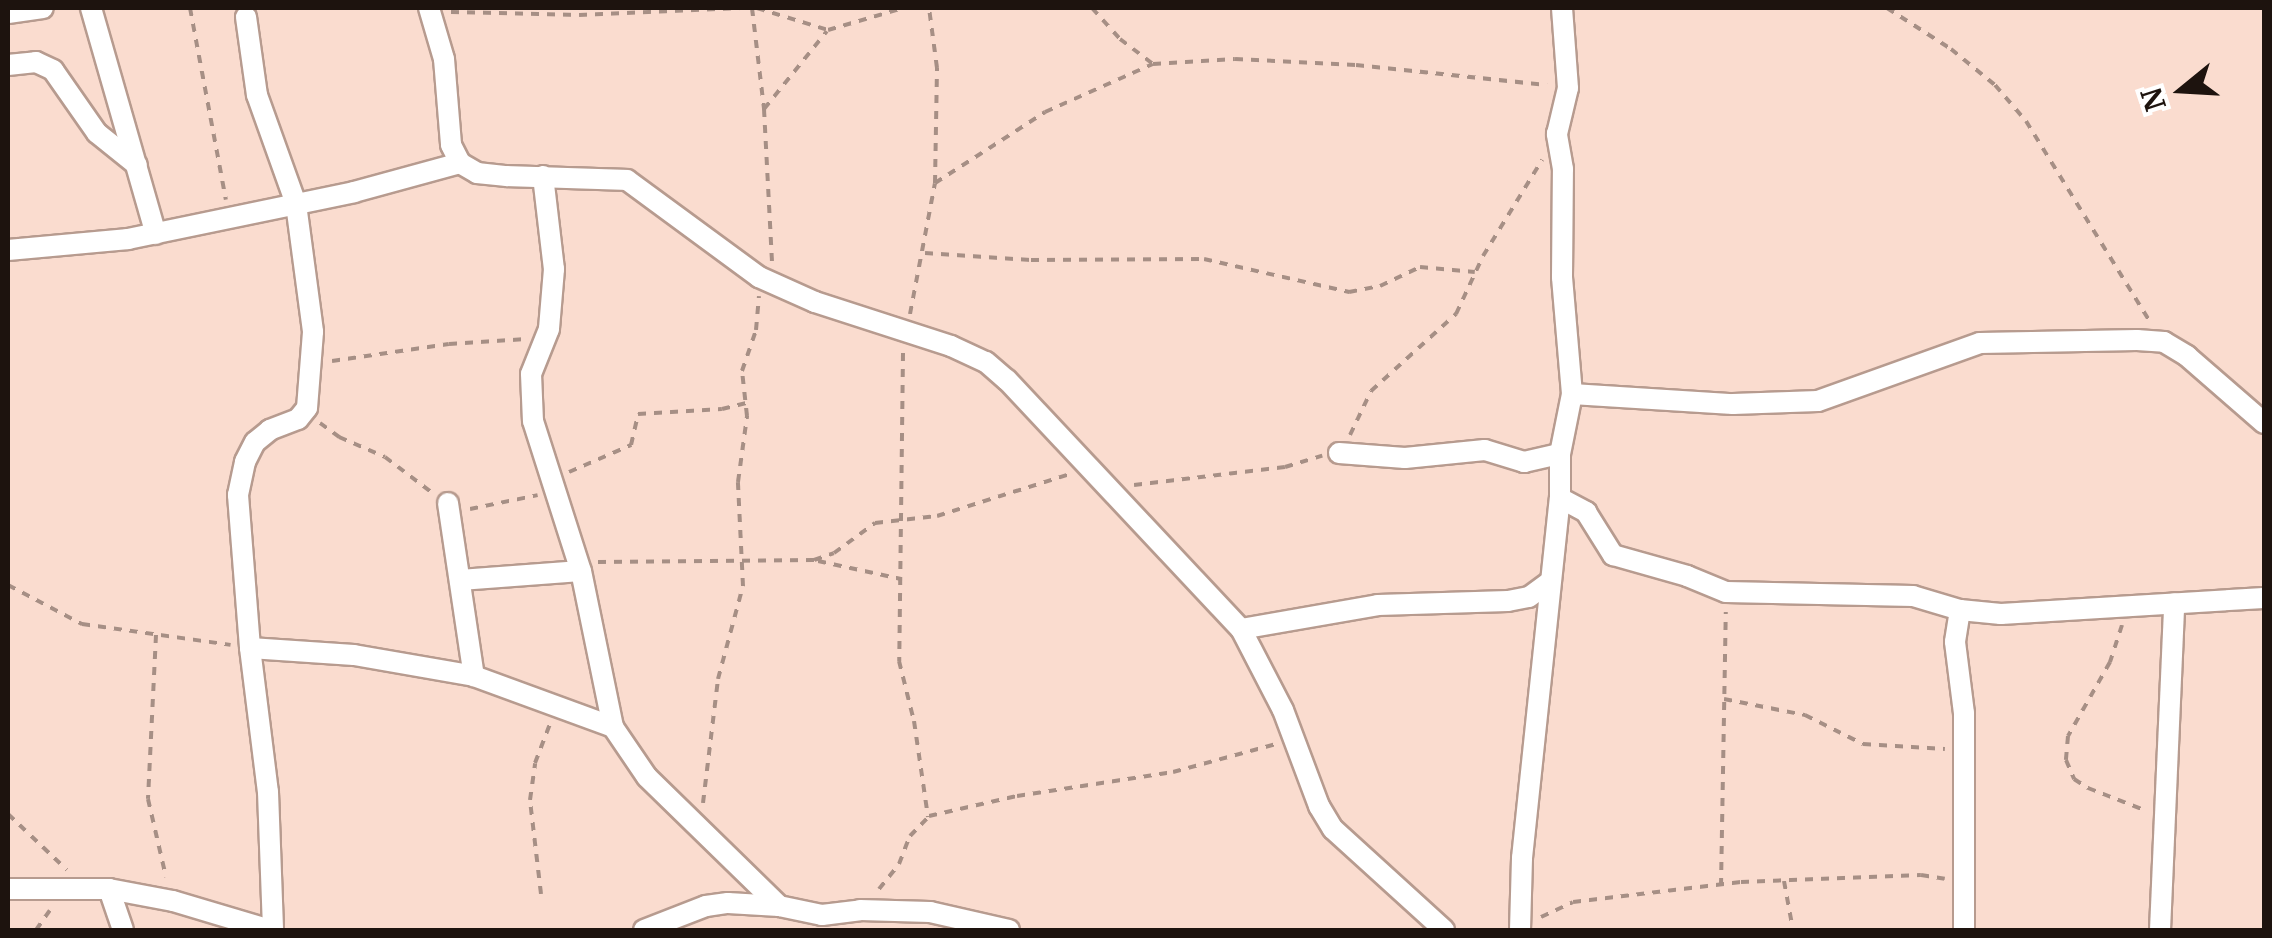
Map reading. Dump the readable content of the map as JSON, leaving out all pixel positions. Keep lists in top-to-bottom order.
{
  "north": "left"
}
